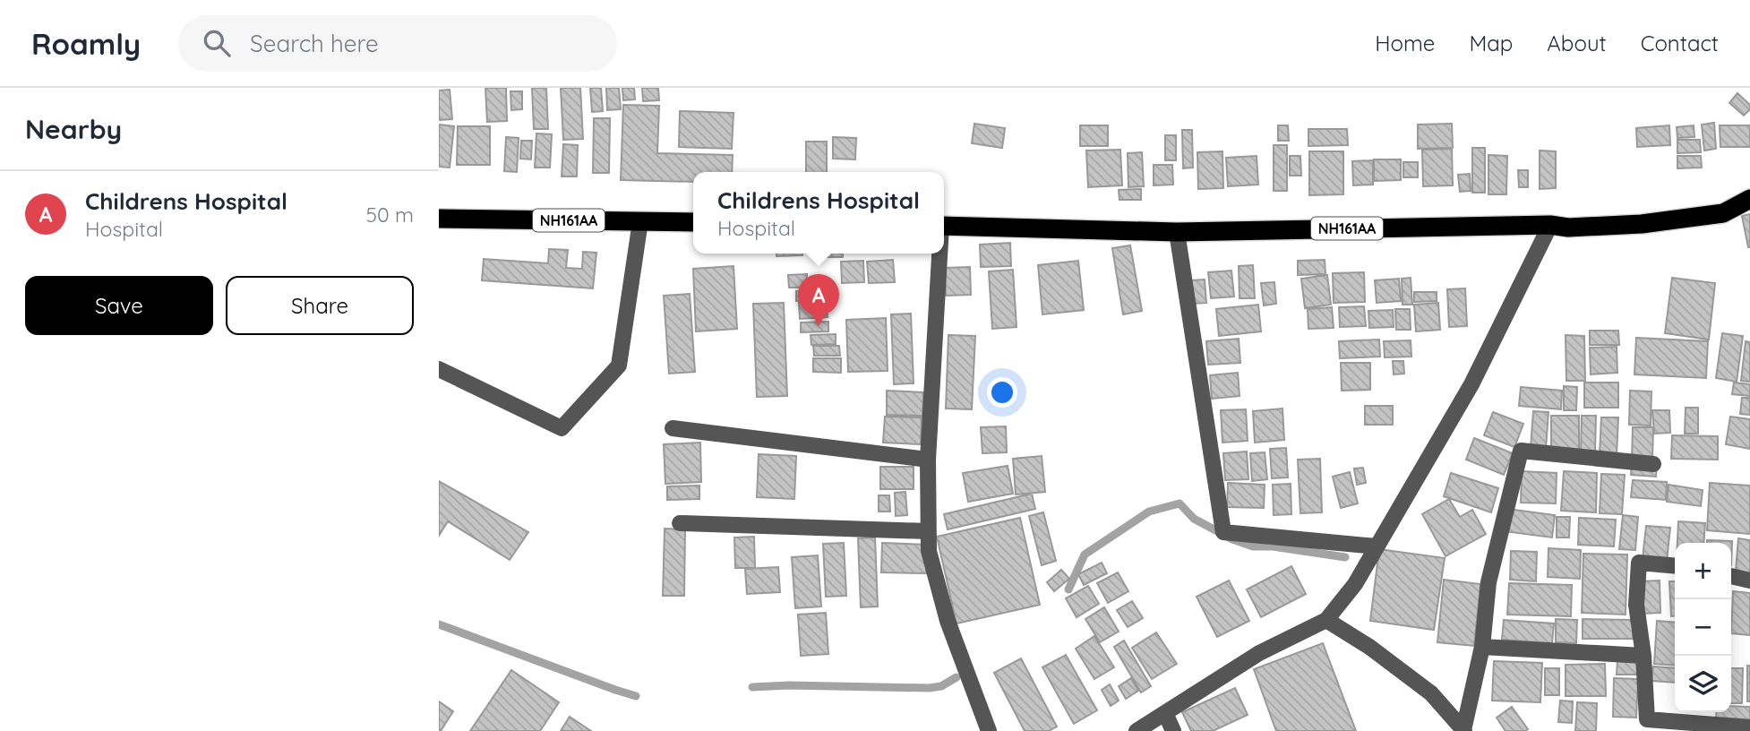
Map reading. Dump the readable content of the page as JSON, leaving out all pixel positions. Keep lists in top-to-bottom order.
{
  "streets": {
    "highway": ["NH161AA"]
  },
  "page": {
    "header": "Roamly",
    "search": "Search here",
    "nav": [
      "Home",
      "Map",
      "About",
      "Contact"
    ],
    "heading": "Nearby",
    "list": [
      {
        "mark": "A",
        "name": "Childrens Hospital",
        "note": "Hospital",
        "value": "50 m"
      }
    ],
    "popup": ["Childrens Hospital", "Hospital"],
    "buttons": ["Save", "Share"],
    "pins": "A",
    "map_buttons": ["+", "−"]
  }
}
